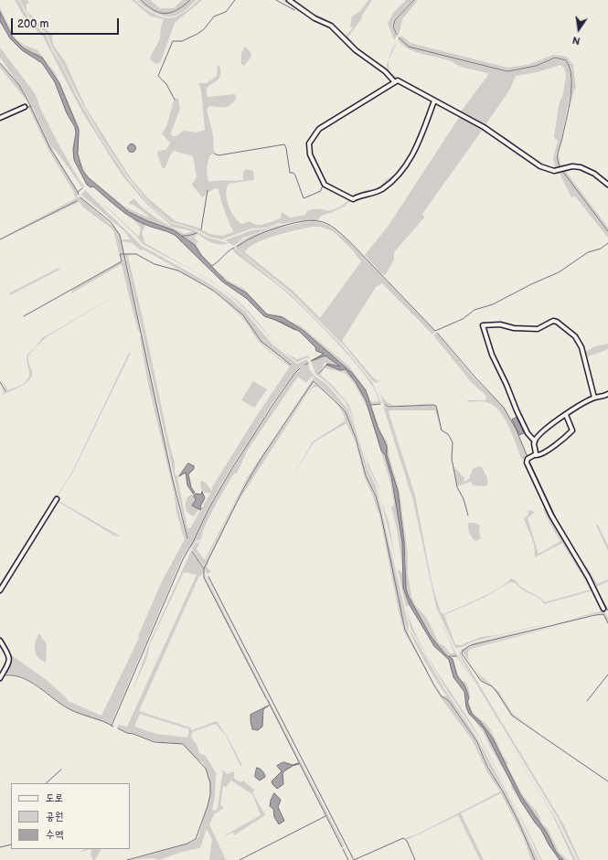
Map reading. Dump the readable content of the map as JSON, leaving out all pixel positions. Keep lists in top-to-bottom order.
{
  "legend": ["도로", "공원", "수역"],
  "scale_bar": "200 m",
  "north": "bottom"
}
